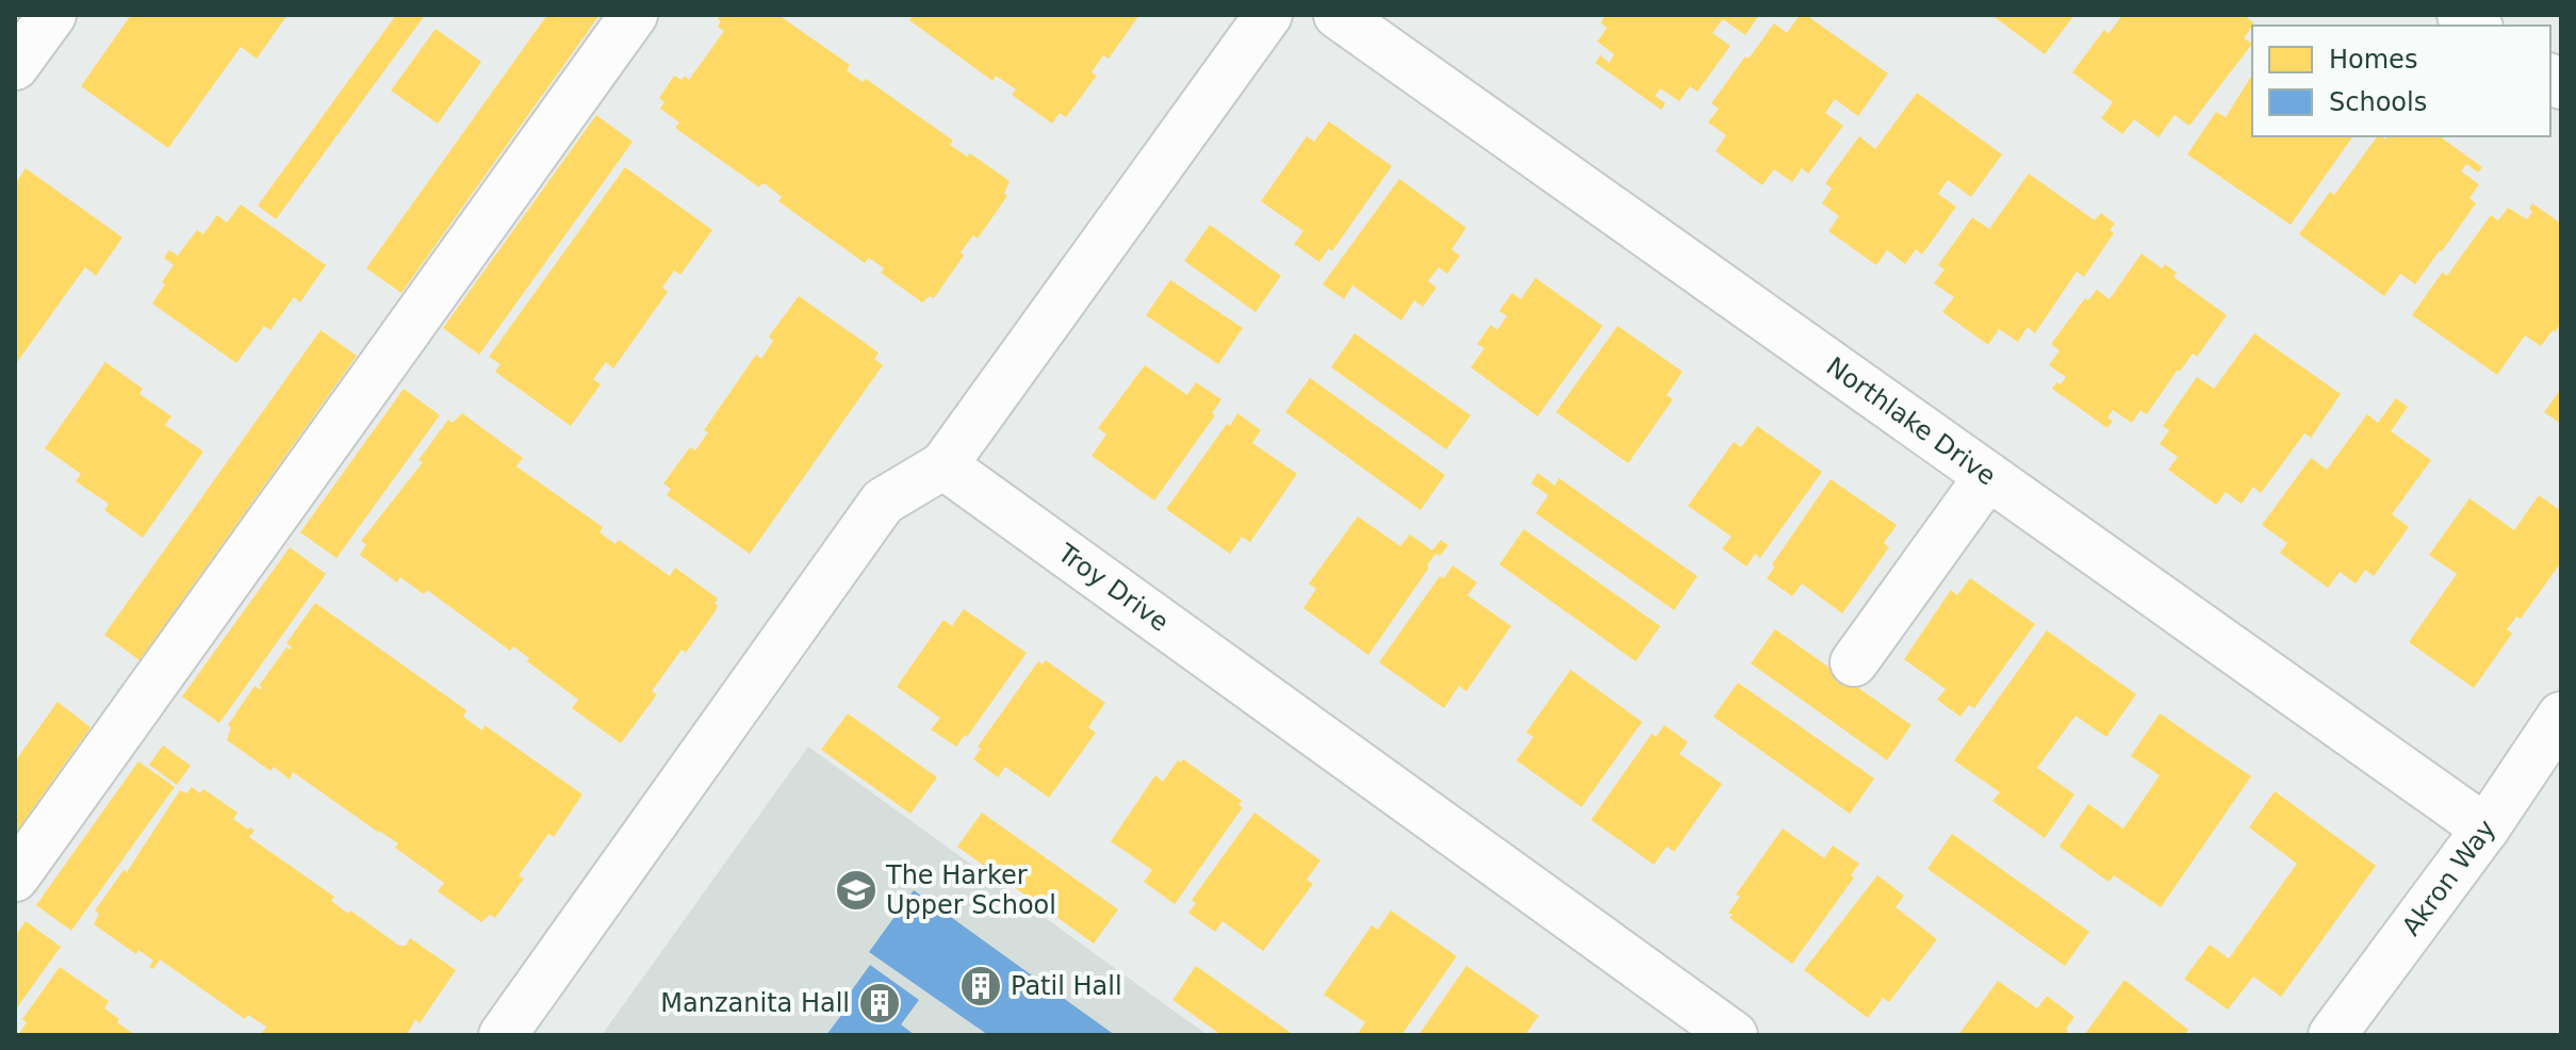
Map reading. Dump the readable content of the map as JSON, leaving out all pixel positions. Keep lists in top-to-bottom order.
{
  "streets": {
    "street": ["Northlake Drive", "Troy Drive", "Akron Way"]
  },
  "crossings": [
    ["Northlake Drive", "Akron Way"]
  ],
  "places": {
    "school or university": ["The Harker Upper School"],
    "building": ["Patil Hall", "Manzanita Hall"]
  },
  "legend": ["Homes", "Schools"]
}
